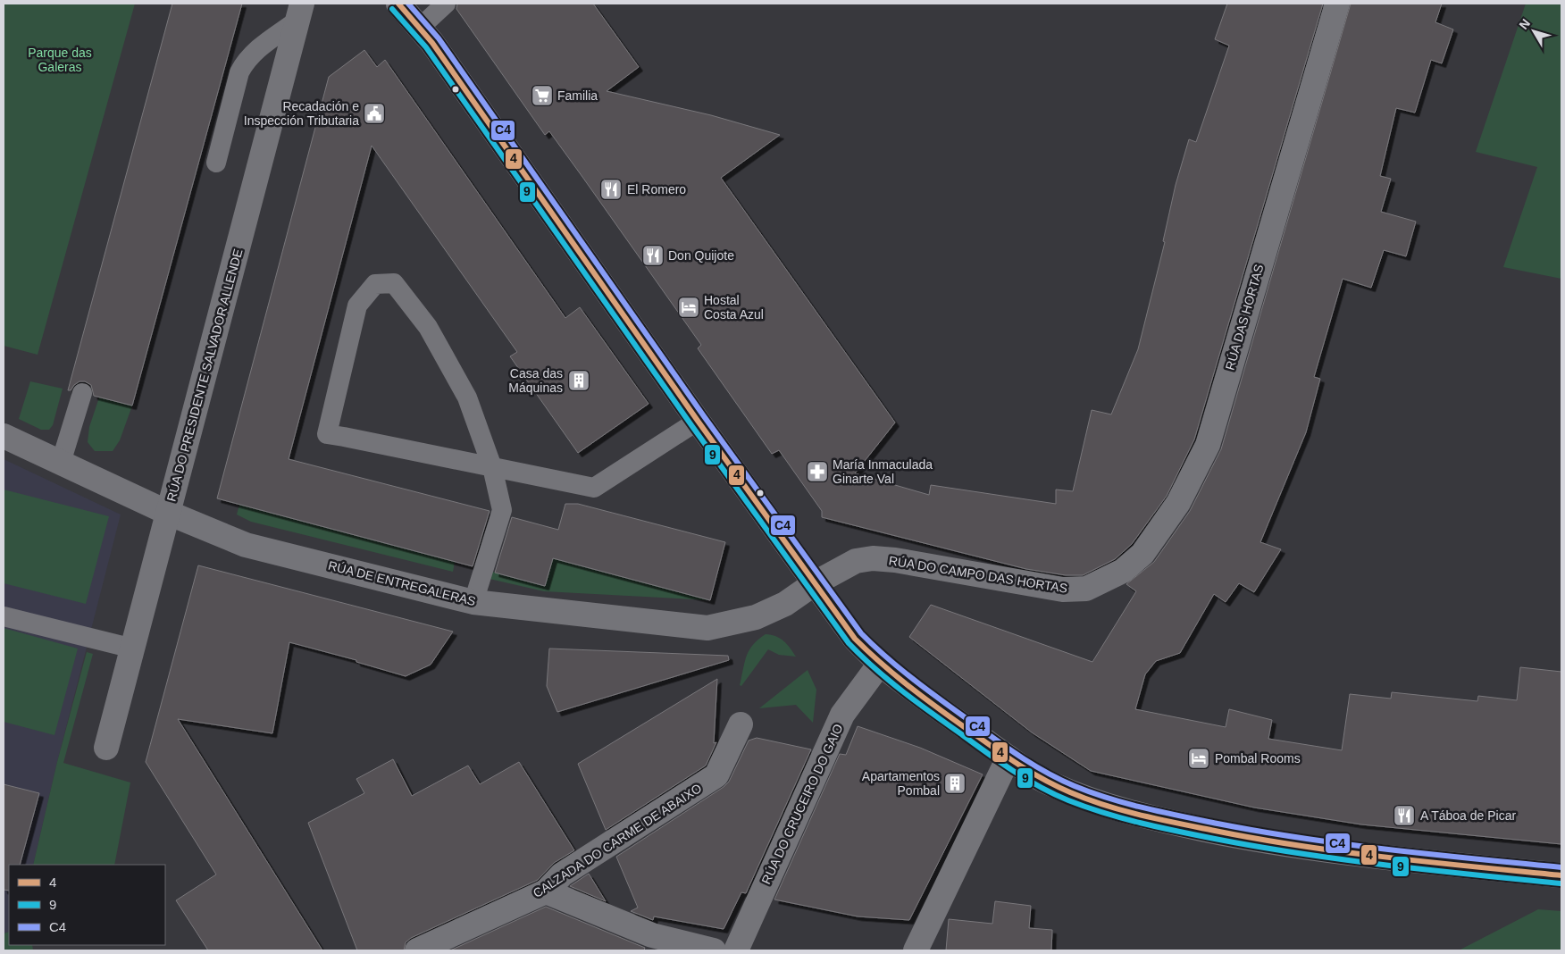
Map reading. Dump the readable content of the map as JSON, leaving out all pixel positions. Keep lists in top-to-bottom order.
{
  "streets": {
    "street": [
      "RÚA DAS HORTAS",
      "RÚA DO PRESIDENTE SALVADOR ALLENDE",
      "RÚA DO CAMPO DAS HORTAS",
      "RÚA DE ENTREGALERAS",
      "RÚA DO CRUCEIRO DO GAIO",
      "CALZADA DO CARME DE ABAIXO"
    ]
  },
  "crossings": [
    ["RÚA DAS HORTAS", "RÚA DO CAMPO DAS HORTAS"],
    ["RÚA DO PRESIDENTE SALVADOR ALLENDE", "RÚA DE ENTREGALERAS"],
    ["RÚA DO CAMPO DAS HORTAS", "RÚA DE ENTREGALERAS"]
  ],
  "parks": ["Parque das Galeras"],
  "places": {
    "supermarket": ["Familia"],
    "public building": ["Recadación e Inspección Tributaria"],
    "restaurant": ["El Romero", "Don Quijote", "A Táboa de Picar"],
    "hotel": ["Hostal Costa Azul", "Pombal Rooms"],
    "building": ["Casa das Máquinas", "Apartamentos Pombal"],
    "pharmacy": ["María Inmaculada Ginarte Val"]
  },
  "lines": ["transit line 4", "transit line C4", "transit line 9"],
  "legend": ["4", "9", "C4"],
  "north": "top left"
}
